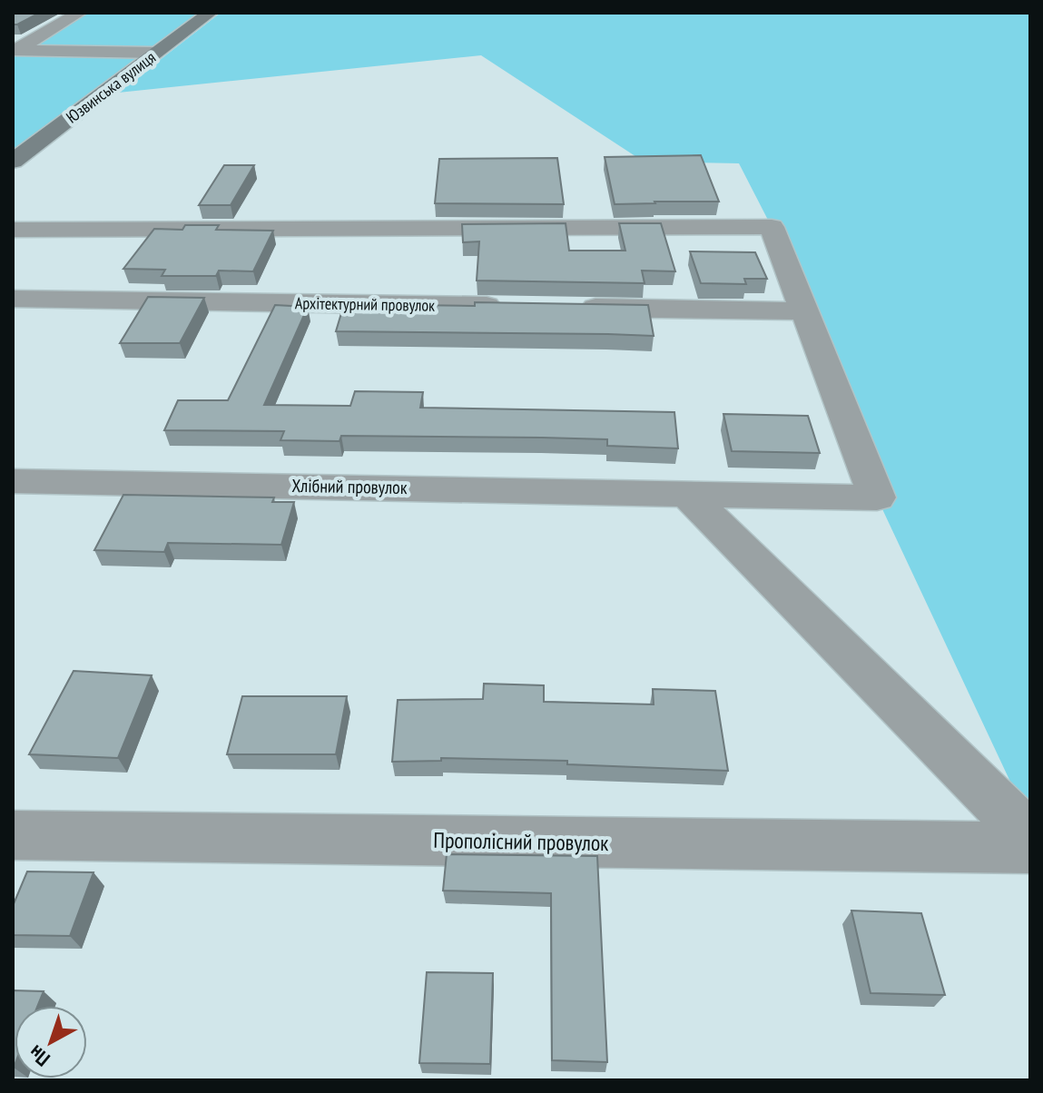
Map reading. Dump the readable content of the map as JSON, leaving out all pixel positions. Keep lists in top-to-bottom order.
{
  "streets": {
    "main road": ["Юзвинська вулиця"],
    "street": ["Архітектурний провулок", "Хлібний провулок", "Прополісний провулок"]
  },
  "north": "bottom left"
}
